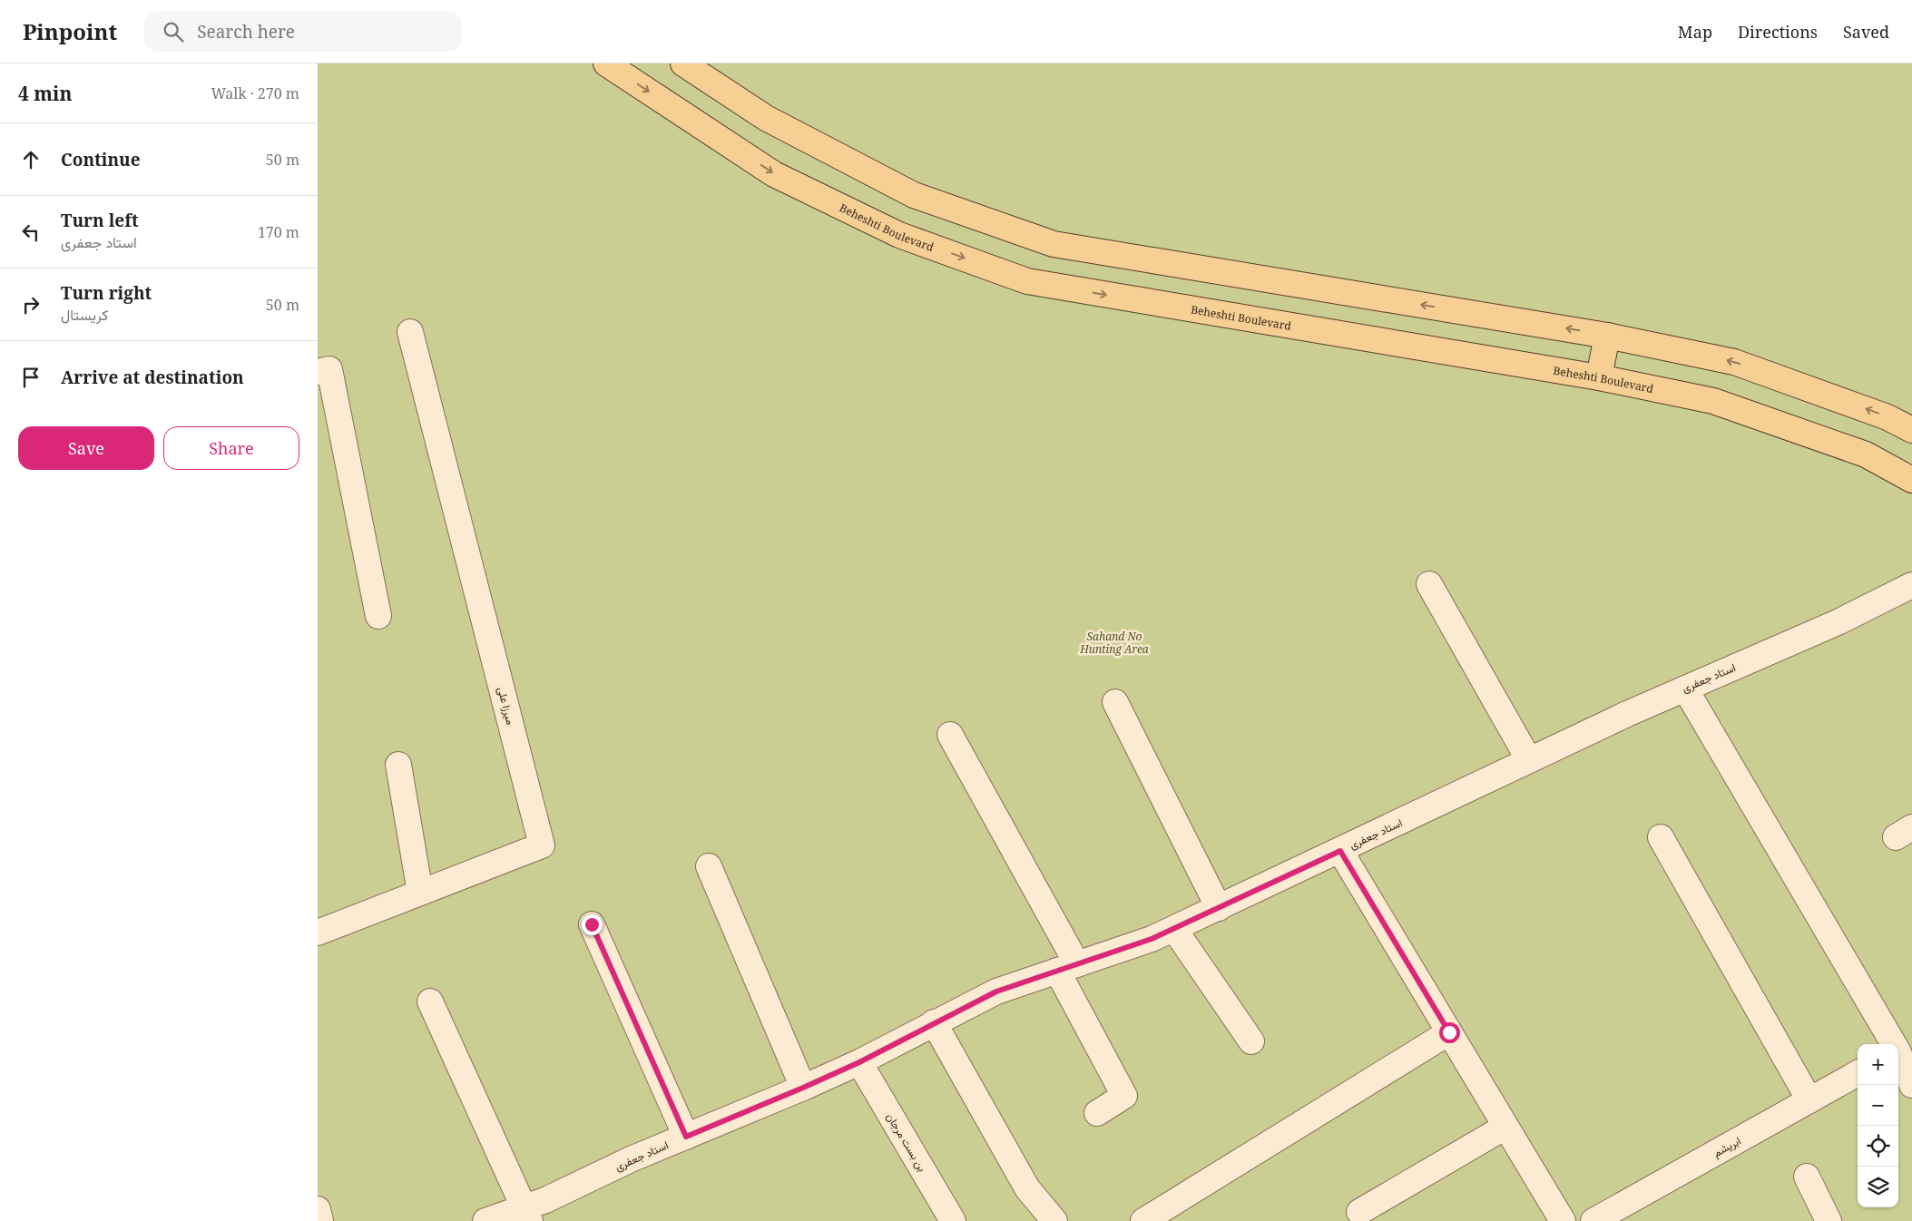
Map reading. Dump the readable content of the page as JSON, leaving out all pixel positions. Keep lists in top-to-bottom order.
{
  "streets": {
    "main road": ["Beheshti Boulevard"],
    "street": [
      "استاد جعفری",
      "میرزا علی",
      "بن بست مرجان",
      "ابریشم"
    ]
  },
  "crossings": [
    ["استاد جعفری", "بن بست مرجان"]
  ],
  "parks": ["Sahand No Hunting Area"],
  "page": {
    "header": "Pinpoint",
    "search": "Search here",
    "nav": ["Map", "Directions", "Saved"],
    "heading": ["4 min", "Walk · 270 m"],
    "list": [
      ["Continue", "50 m"],
      ["Turn left", "استاد جعفری", "170 m"],
      ["Turn right", "کریستال", "50 m"],
      "Arrive at destination"
    ],
    "buttons": ["Save", "Share"],
    "map_buttons": ["+", "−"]
  }
}
